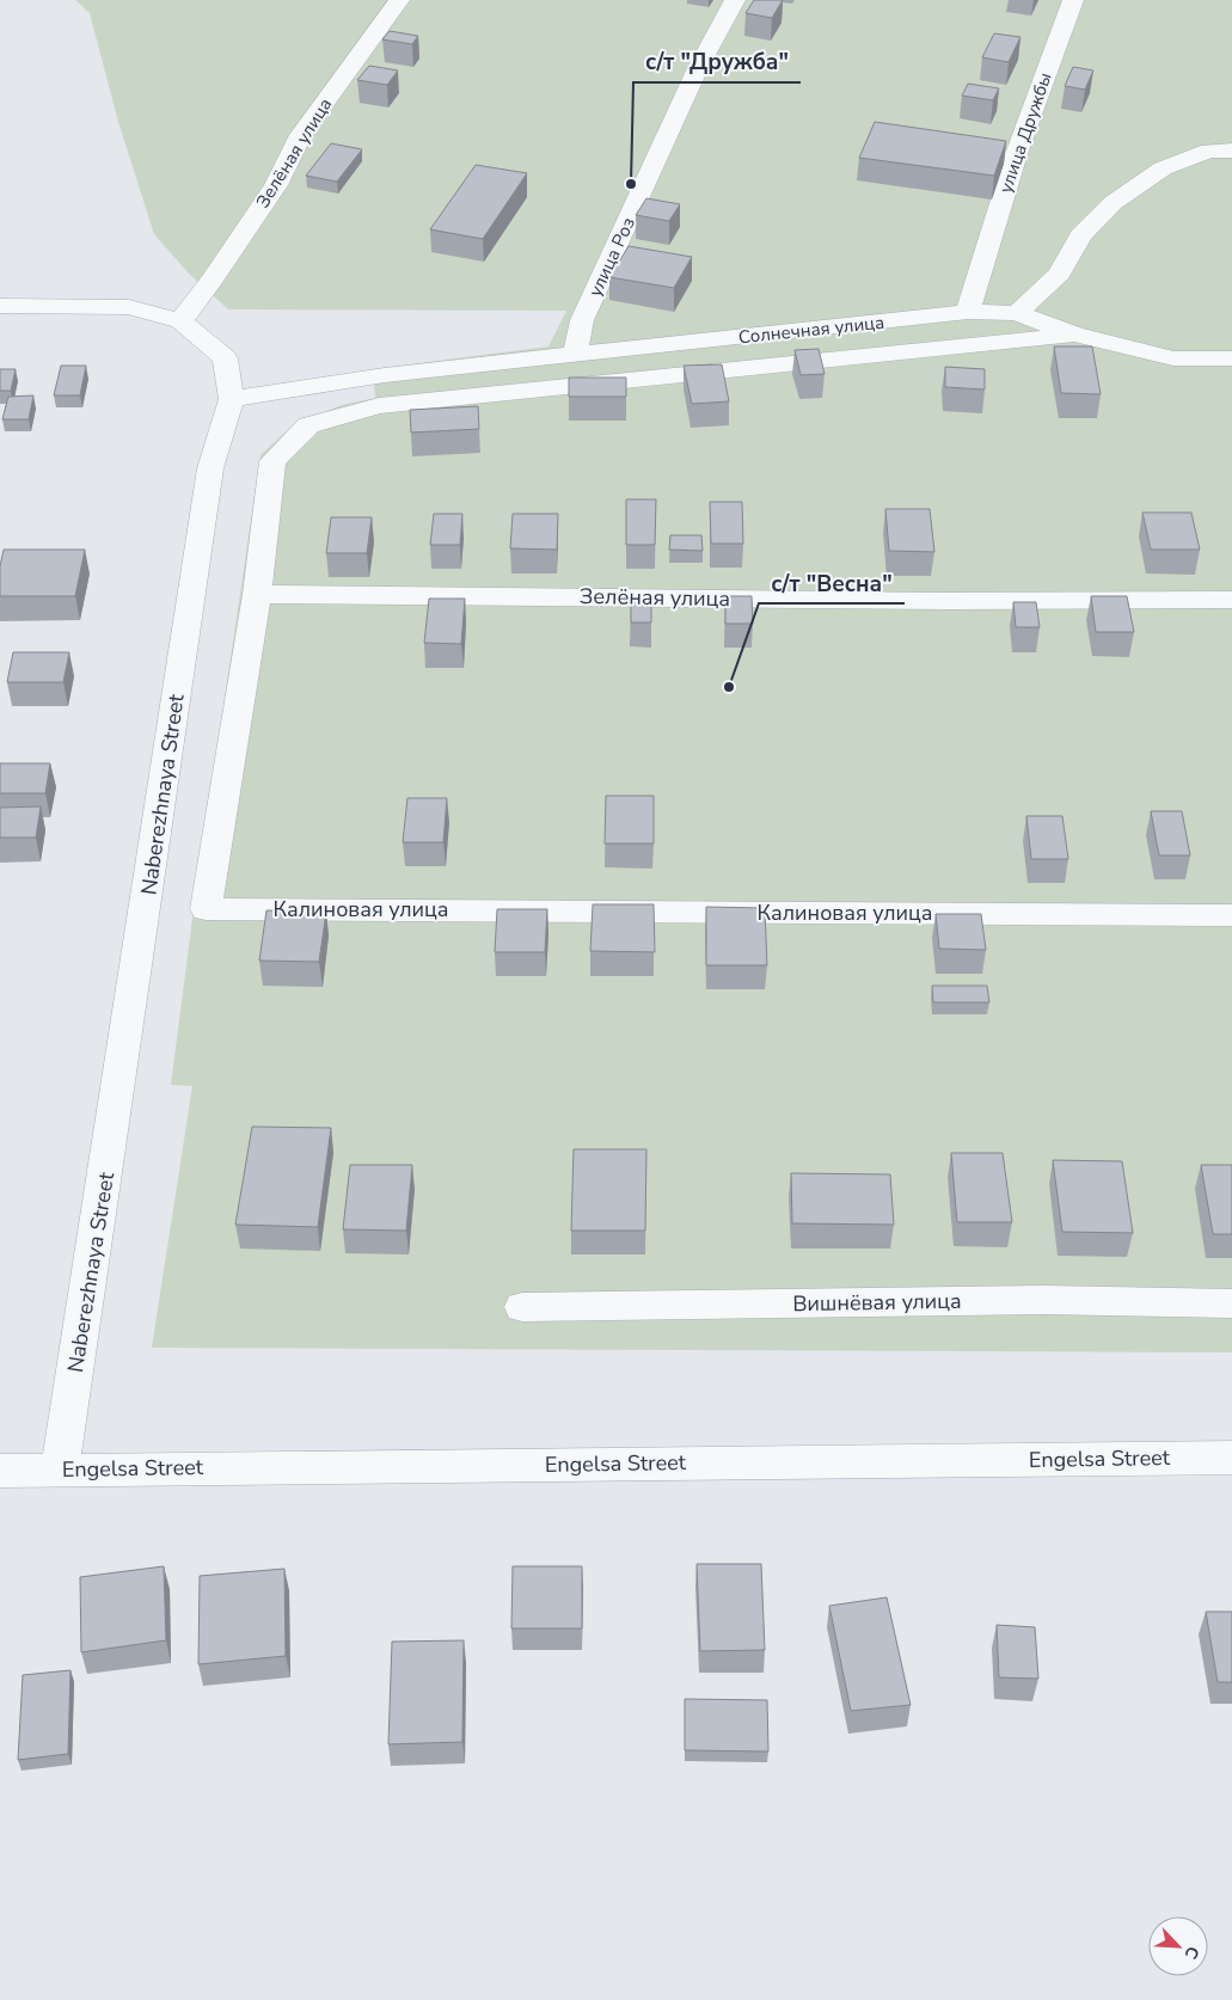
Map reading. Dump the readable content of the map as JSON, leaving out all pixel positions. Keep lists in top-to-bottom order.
{
  "streets": {
    "street": [
      "улица Дружбы",
      "Зелёная улица",
      "улица Роз",
      "Солнечная улица",
      "Naberezhnaya Street",
      "Калиновая улица",
      "Вишнёвая улица",
      "Engelsa Street"
    ]
  },
  "crossings": [
    ["улица Дружбы", "Солнечная улица"],
    ["Зелёная улица", "Naberezhnaya Street"],
    ["Зелёная улица", "Калиновая улица"],
    ["улица Роз", "Солнечная улица"],
    ["Солнечная улица", "Naberezhnaya Street"],
    ["Naberezhnaya Street", "Engelsa Street"]
  ],
  "places": ["с/т \"Дружба\"", "с/т \"Весна\""],
  "north": "bottom right"
}
